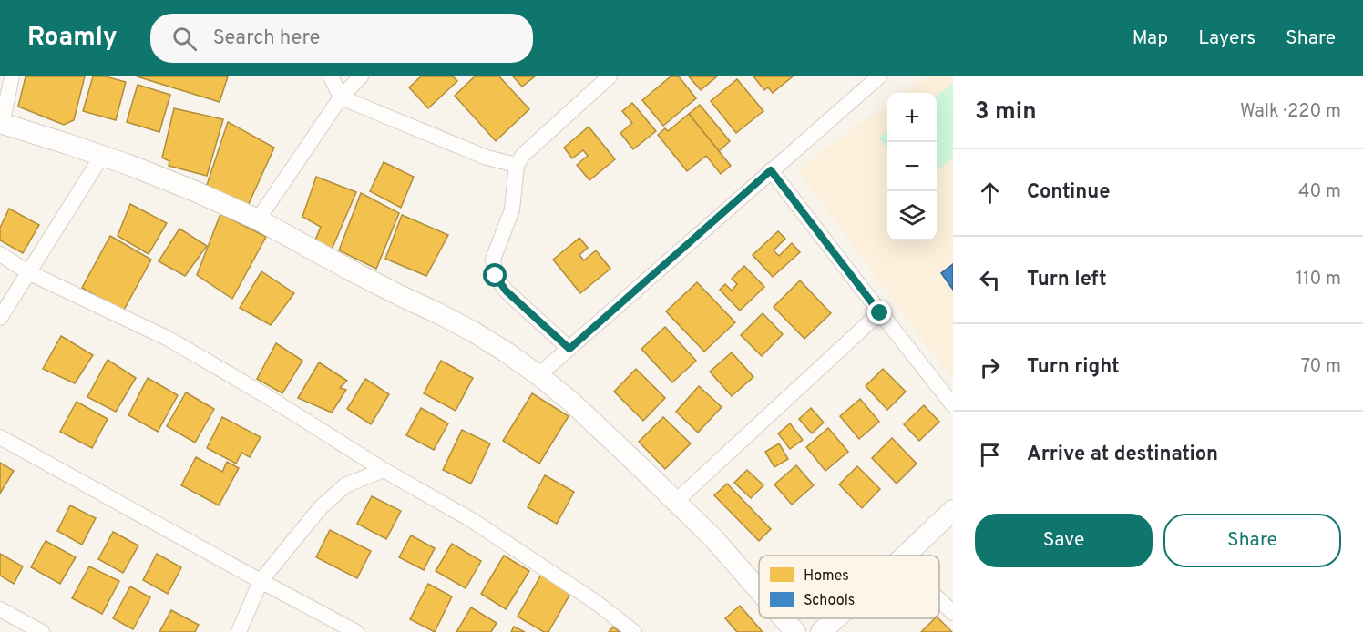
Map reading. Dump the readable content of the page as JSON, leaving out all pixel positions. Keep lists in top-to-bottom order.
{
  "legend": ["Homes", "Schools"],
  "page": {
    "header": "Roamly",
    "search": "Search here",
    "nav": ["Map", "Layers", "Share"],
    "heading": ["3 min", "Walk · 220 m"],
    "map_buttons": ["+", "−"],
    "list": [
      ["Continue", "40 m"],
      ["Turn left", "110 m"],
      ["Turn right", "70 m"],
      "Arrive at destination"
    ],
    "buttons": ["Save", "Share"]
  }
}
